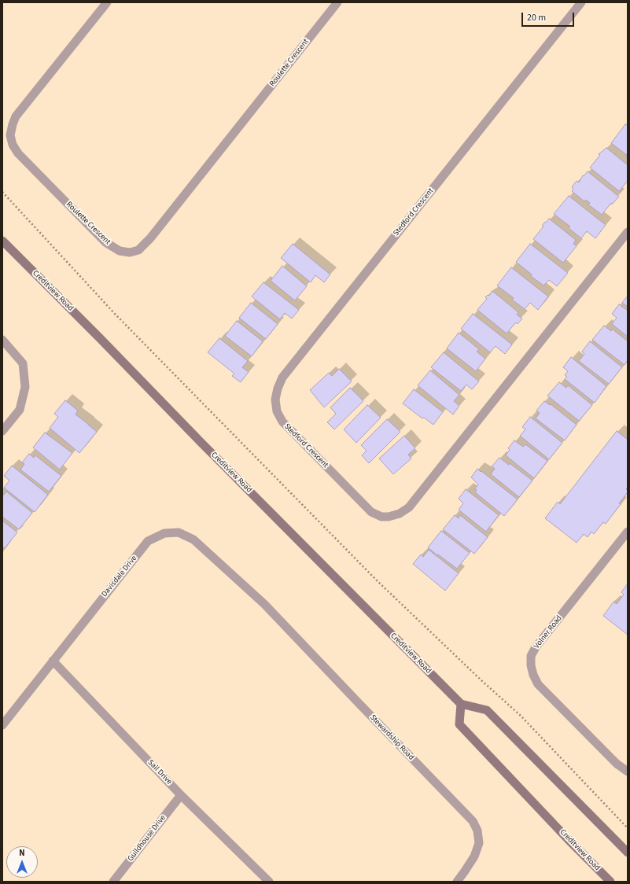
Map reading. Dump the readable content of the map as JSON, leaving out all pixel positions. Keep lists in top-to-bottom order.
{
  "streets": {
    "main road": ["Creditview Road"],
    "street": [
      "Roulette Crescent",
      "Stedford Crescent",
      "Davisdale Drive",
      "Volner Road",
      "Stewardship Road",
      "Sail Drive",
      "Guildhouse Drive"
    ]
  },
  "crossings": [
    ["Davisdale Drive", "Stewardship Road"],
    ["Davisdale Drive", "Sail Drive"],
    ["Sail Drive", "Guildhouse Drive"]
  ],
  "scale_bar": "20 m",
  "north": "top"
}
